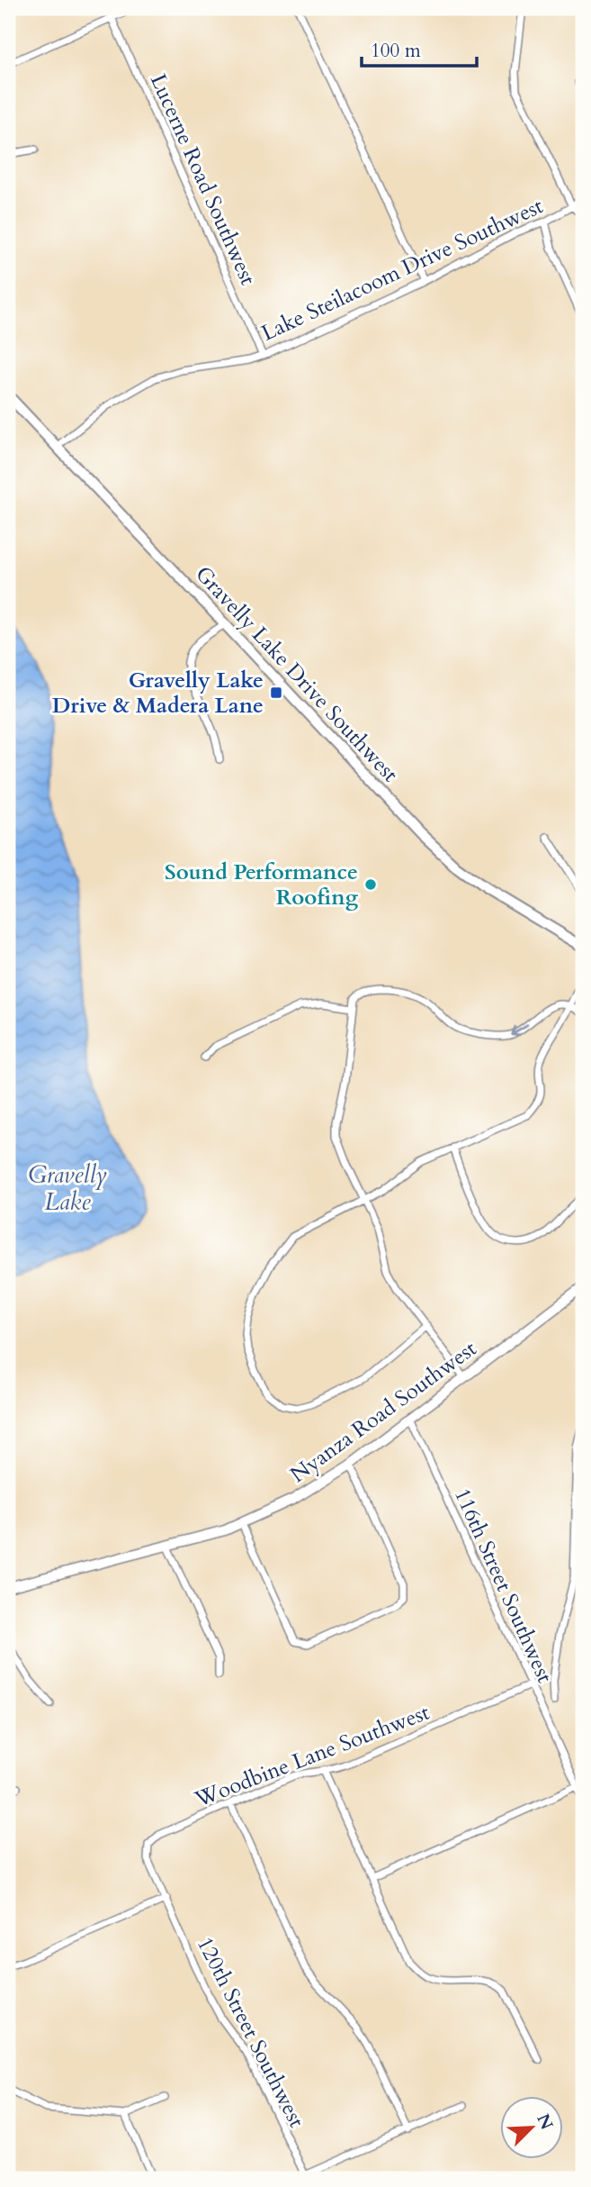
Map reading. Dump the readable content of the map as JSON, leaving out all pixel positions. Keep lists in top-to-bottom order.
{
  "streets": {
    "main road": ["Gravelly Lake Drive Southwest"],
    "street": [
      "Lucerne Road Southwest",
      "Lake Steilacoom Drive Southwest",
      "Nyanza Road Southwest",
      "116th Street Southwest",
      "Woodbine Lane Southwest",
      "120th Street Southwest"
    ]
  },
  "crossings": [
    ["Lucerne Road Southwest", "Lake Steilacoom Drive Southwest"],
    ["Lake Steilacoom Drive Southwest", "Gravelly Lake Drive Southwest"],
    ["Nyanza Road Southwest", "116th Street Southwest"],
    ["116th Street Southwest", "Woodbine Lane Southwest"],
    ["Woodbine Lane Southwest", "120th Street Southwest"]
  ],
  "water": ["Gravelly Lake"],
  "places": {
    "transit": ["Gravelly Lake Drive & Madera Lane"],
    "other": ["Sound Performance Roofing"]
  },
  "scale_bar": "100 m",
  "north": "top right"
}
